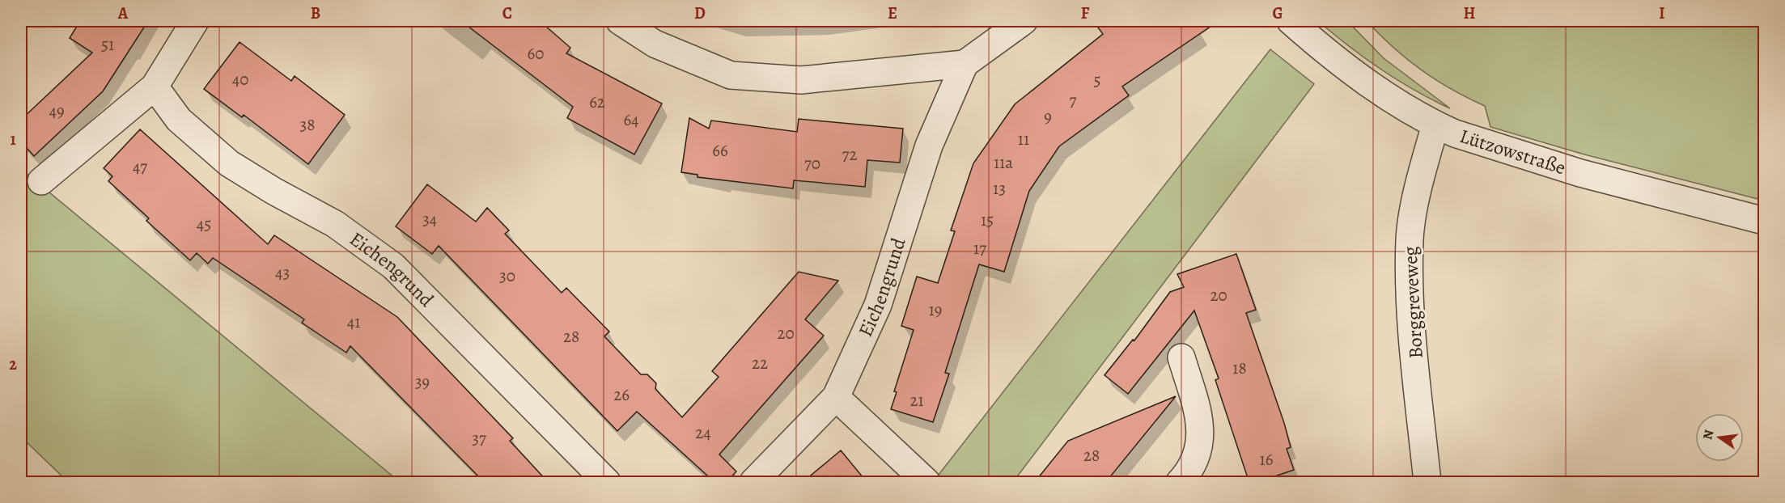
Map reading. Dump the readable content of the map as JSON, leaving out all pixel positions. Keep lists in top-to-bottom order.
{
  "streets": {
    "street": ["Lützowstraße", "Eichengrund", "Borggreveweg"]
  },
  "crossings": [
    ["Lützowstraße", "Borggreveweg"]
  ],
  "house_numbers": [
    "51",
    "60",
    "40",
    "5",
    "7",
    "62",
    "49",
    "9",
    "64",
    "38",
    "11",
    "66",
    "72",
    "11a",
    "70",
    "47",
    "13",
    "34",
    "15",
    "45",
    "17",
    "43",
    "30",
    "20",
    "19",
    "41",
    "20",
    "28",
    "22",
    "18",
    "39",
    "26",
    "21",
    "24",
    "37",
    "28",
    "16"
  ],
  "north": "left",
  "grid": {
    "columns": [
      "A",
      "B",
      "C",
      "D",
      "E",
      "F",
      "G",
      "H",
      "I"
    ],
    "rows": ["1", "2"]
  }
}
